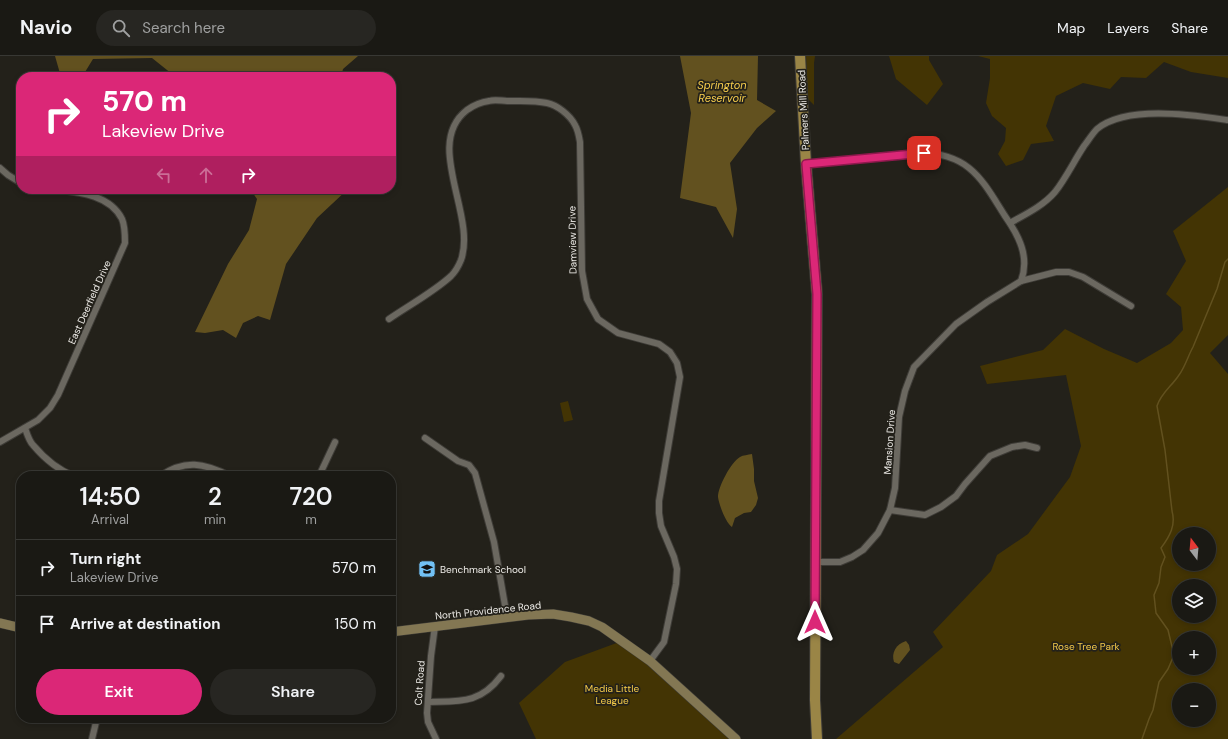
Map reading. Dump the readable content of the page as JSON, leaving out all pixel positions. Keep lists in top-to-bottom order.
{
  "streets": {
    "main road": ["Palmers Mill Road", "North Providence Road"],
    "street": [
      "Damview Drive",
      "East Deerfield Drive",
      "Mansion Drive",
      "Colt Road"
    ]
  },
  "crossings": [
    ["Palmers Mill Road", "Mansion Drive"],
    ["Damview Drive", "North Providence Road"],
    ["North Providence Road", "Colt Road"]
  ],
  "water": ["Springton Reservoir"],
  "parks": ["Rose Tree Park", "Media Little League"],
  "places": {
    "school or university": ["Benchmark School"]
  },
  "north": "top",
  "page": {
    "header": "Navio",
    "search": "Search here",
    "nav": ["Map", "Layers", "Share"],
    "turn": ["570 m", "Lakeview Drive"],
    "eta": [
      "14:50",
      "Arrival",
      "2",
      "min",
      "720",
      "m"
    ],
    "map_buttons": ["+", "−"],
    "list": [
      {
        "name": "Turn right",
        "note": "Lakeview Drive",
        "value": "570 m"
      },
      {
        "name": "Arrive at destination",
        "value": "150 m"
      }
    ],
    "buttons": ["Exit", "Share"]
  }
}
